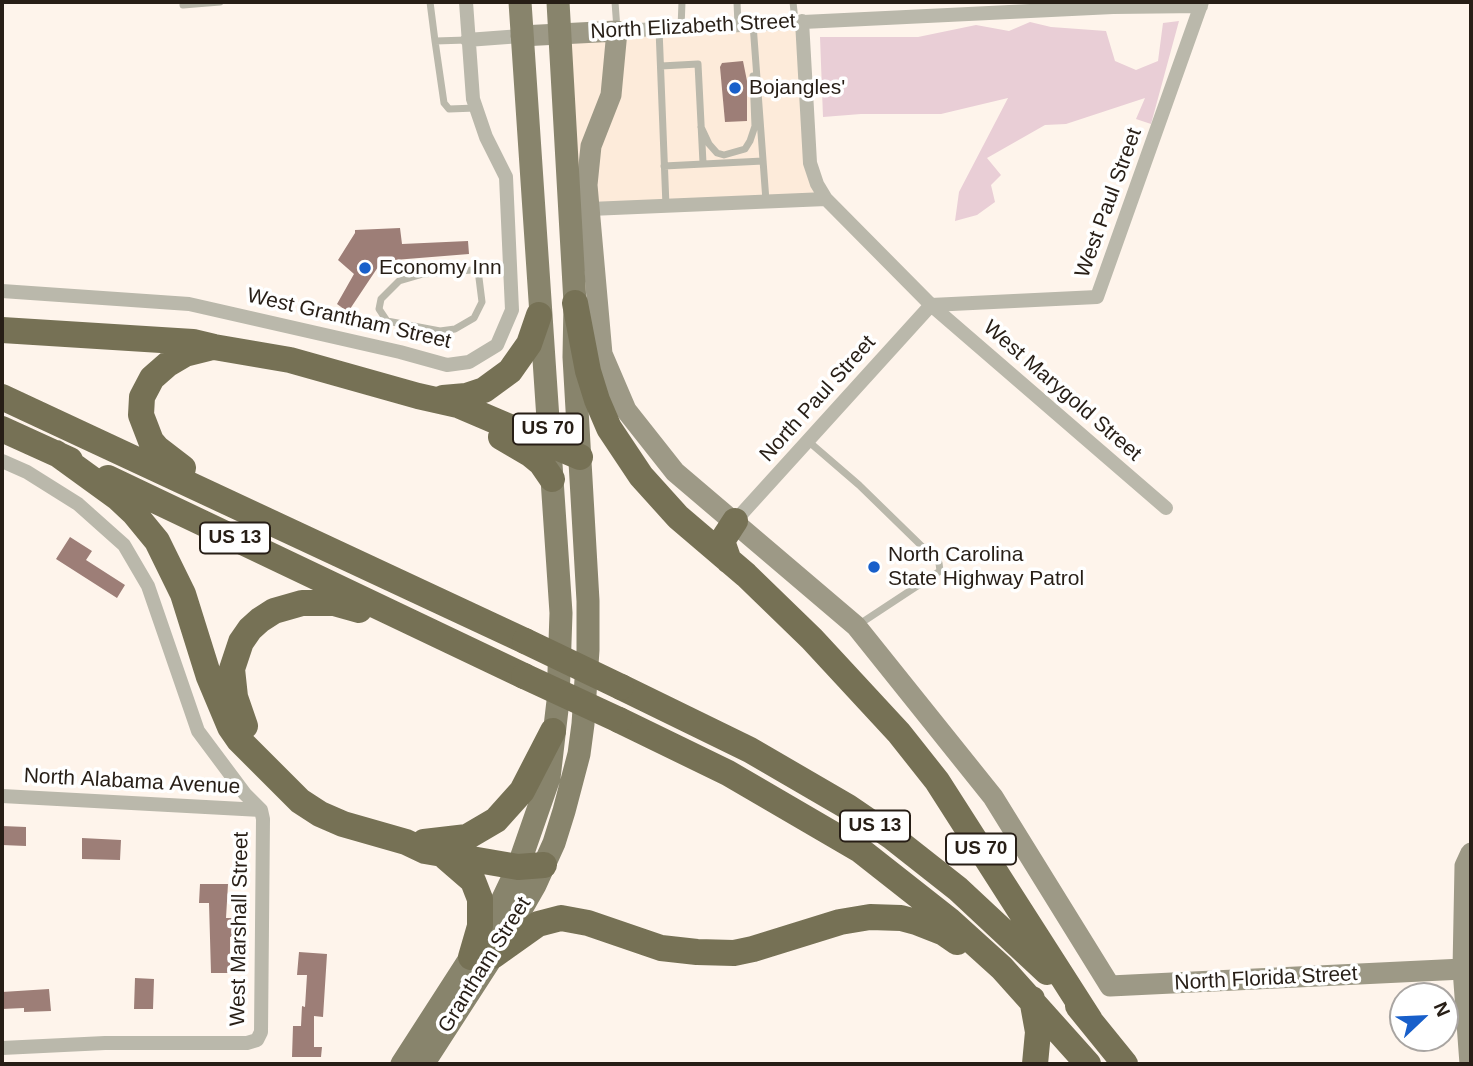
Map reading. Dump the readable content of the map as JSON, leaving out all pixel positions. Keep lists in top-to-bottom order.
{
  "streets": {
    "highway": ["US 70", "US 13"],
    "main road": ["Grantham Street"],
    "street": [
      "North Elizabeth Street",
      "West Paul Street",
      "West Grantham Street",
      "West Marygold Street",
      "North Paul Street",
      "North Alabama Avenue",
      "West Marshall Street",
      "North Florida Street"
    ]
  },
  "crossings": [
    ["North Elizabeth Street", "West Paul Street"],
    ["North Elizabeth Street", "US 70"],
    ["West Paul Street", "West Marygold Street"],
    ["West Paul Street", "North Paul Street"],
    ["West Marygold Street", "North Paul Street"],
    ["US 70", "US 13"],
    ["North Alabama Avenue", "West Marshall Street"]
  ],
  "places": ["Bojangles'", "Economy Inn", "North Carolina State Highway Patrol"],
  "north": "top right"
}
